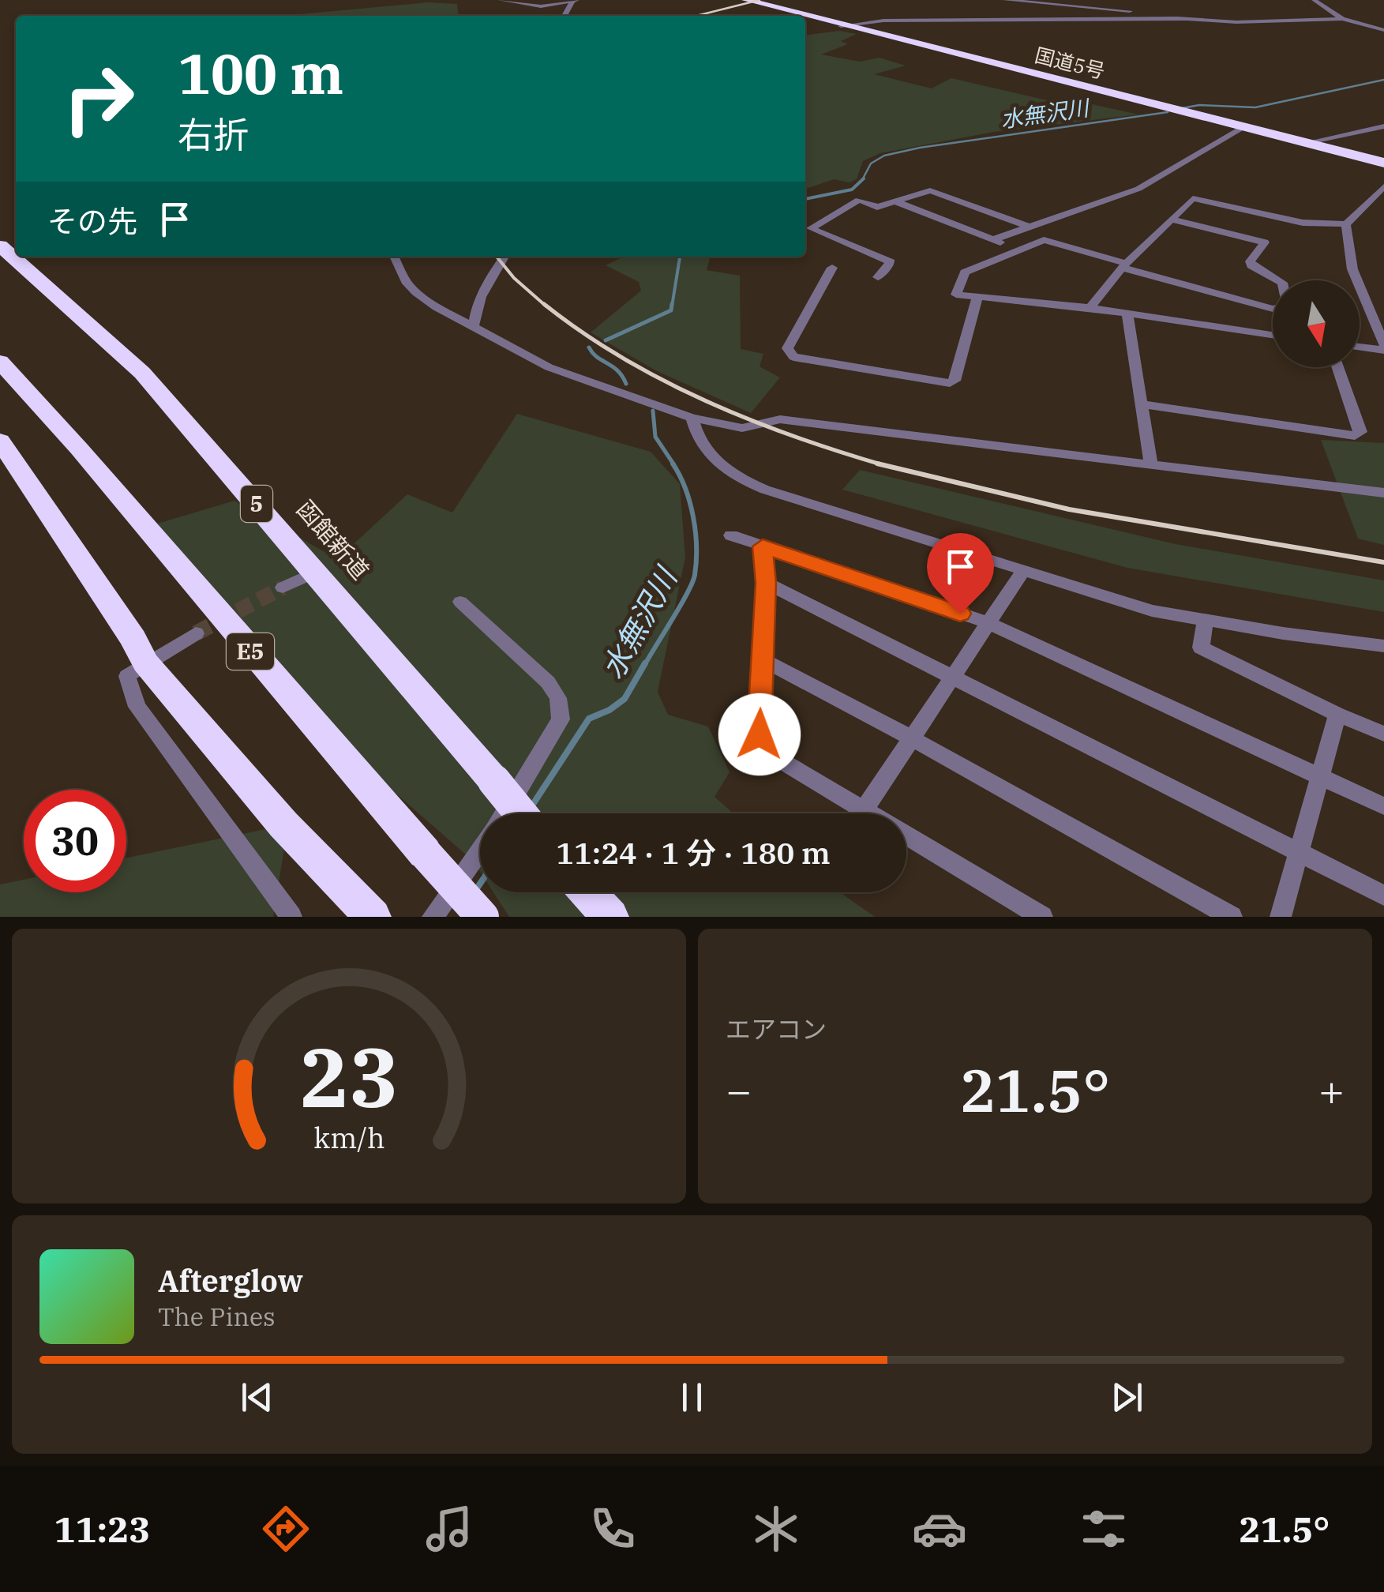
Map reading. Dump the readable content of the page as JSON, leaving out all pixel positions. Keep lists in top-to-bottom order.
{
  "streets": {
    "highway": [
      "国道5号",
      "5",
      "函館新道",
      "E5"
    ]
  },
  "water": ["水無沢川"],
  "north": "bottom",
  "page": {
    "turn": ["100 m", "右折"],
    "then": "その先",
    "limit": "30",
    "trip": "11:24 · 1 分 · 180 m",
    "tile": "エアコン",
    "heat": ["−", "21.5°", "+"],
    "song": ["Afterglow", "The Pines"],
    "tabs": ["11:23", "21.5°"],
    "gauge": ["23", "km/h"]
  }
}
